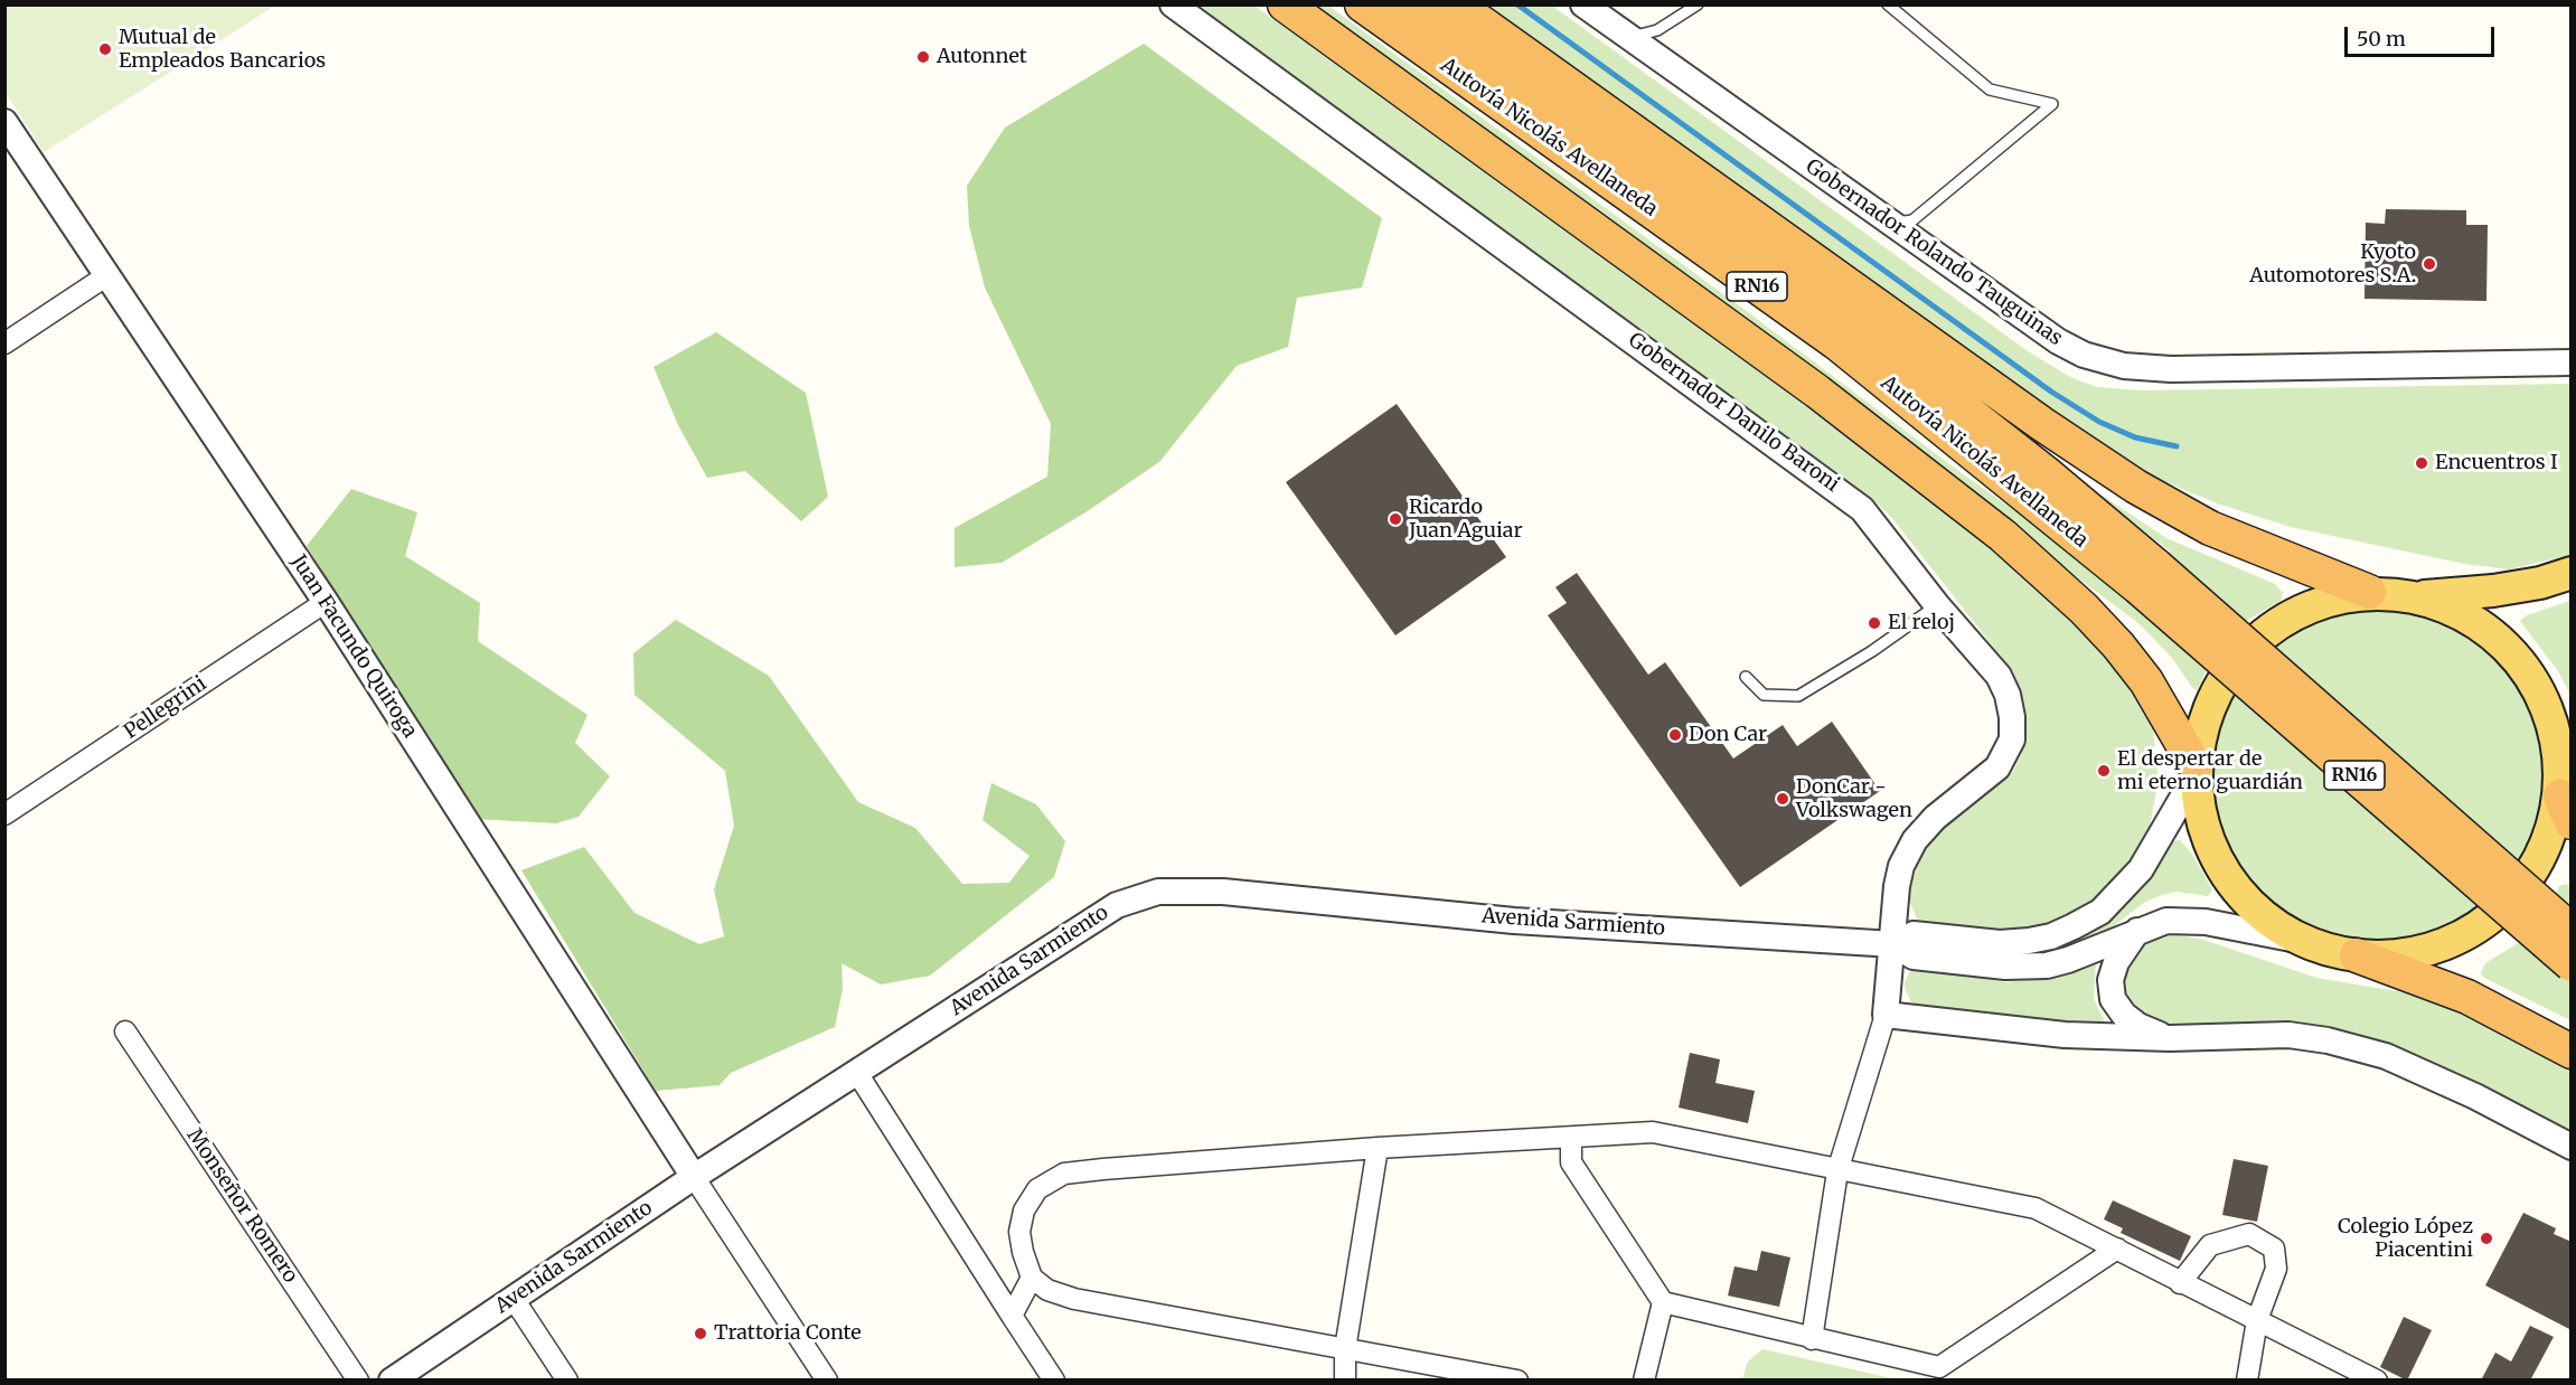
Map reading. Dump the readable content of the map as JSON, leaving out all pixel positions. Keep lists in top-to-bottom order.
{
  "streets": {
    "highway": ["Autovía Nicolás Avellaneda", "RN16"],
    "street": [
      "Gobernador Rolando Tauguinas",
      "Gobernador Danilo Baroni",
      "Juan Facundo Quiroga",
      "Pellegrini",
      "Avenida Sarmiento",
      "Monseñor Romero"
    ]
  },
  "crossings": [
    ["Gobernador Danilo Baroni", "Avenida Sarmiento"],
    ["Juan Facundo Quiroga", "Pellegrini"],
    ["Juan Facundo Quiroga", "Avenida Sarmiento"]
  ],
  "places": [
    "Mutual de Empleados Bancarios",
    "Autonnet",
    "Kyoto Automotores S.A.",
    "Encuentros I",
    "Ricardo Juan Aguiar",
    "El reloj",
    "Don Car",
    "El despertar de mi eterno guardián",
    "DonCar - Volkswagen",
    "Colegio López Piacentini",
    "Trattoria Conte"
  ],
  "scale_bar": "50 m"
}
